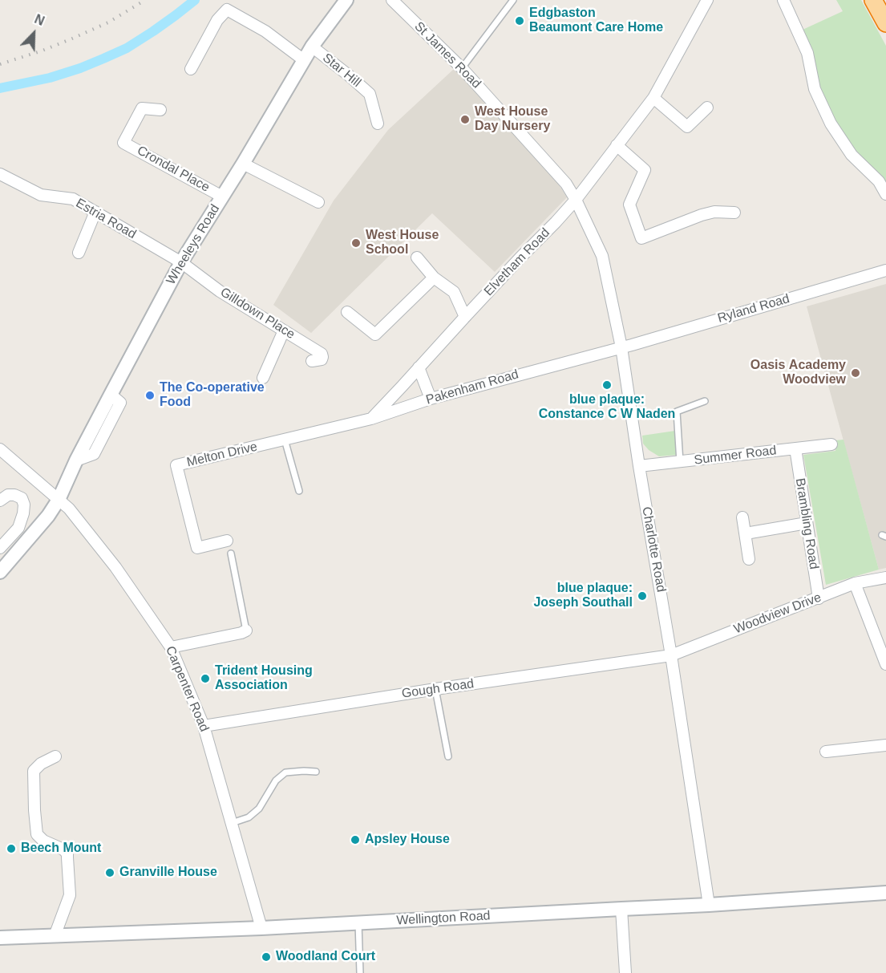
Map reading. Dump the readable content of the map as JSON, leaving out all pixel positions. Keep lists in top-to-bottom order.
{
  "streets": {
    "street": [
      "St James Road",
      "Star Hill",
      "Crondal Place",
      "Estria Road",
      "Wheeleys Road",
      "Elvetham Road",
      "Ryland Road",
      "Gilldown Place",
      "Pakenham Road",
      "Melton Drive",
      "Summer Road",
      "Brambling Road",
      "Charlotte Road",
      "Woodview Drive",
      "Carpenter Road",
      "Gough Road",
      "Wellington Road"
    ]
  },
  "crossings": [
    ["St James Road", "Elvetham Road"],
    ["St James Road", "Charlotte Road"],
    ["Star Hill", "Wheeleys Road"],
    ["Crondal Place", "Wheeleys Road"],
    ["Estria Road", "Wheeleys Road"],
    ["Estria Road", "Gilldown Place"],
    ["Wheeleys Road", "Gilldown Place"],
    ["Wheeleys Road", "Carpenter Road"],
    ["Elvetham Road", "Pakenham Road"],
    ["Elvetham Road", "Charlotte Road"],
    ["Ryland Road", "Pakenham Road"],
    ["Ryland Road", "Charlotte Road"],
    ["Pakenham Road", "Melton Drive"],
    ["Pakenham Road", "Charlotte Road"],
    ["Summer Road", "Brambling Road"],
    ["Summer Road", "Charlotte Road"],
    ["Brambling Road", "Woodview Drive"],
    ["Charlotte Road", "Woodview Drive"],
    ["Charlotte Road", "Gough Road"],
    ["Charlotte Road", "Wellington Road"],
    ["Woodview Drive", "Gough Road"],
    ["Carpenter Road", "Gough Road"],
    ["Carpenter Road", "Wellington Road"]
  ],
  "places": [
    "Edgbaston Beaumont Care Home",
    "West House Day Nursery",
    "West House School",
    "Oasis Academy Woodview",
    "blue plaque: Constance C W Naden",
    "The Co-operative Food",
    "blue plaque: Joseph Southall",
    "Trident Housing Association",
    "Apsley House",
    "Beech Mount",
    "Granville House",
    "Woodland Court"
  ],
  "north": "top right"
}
